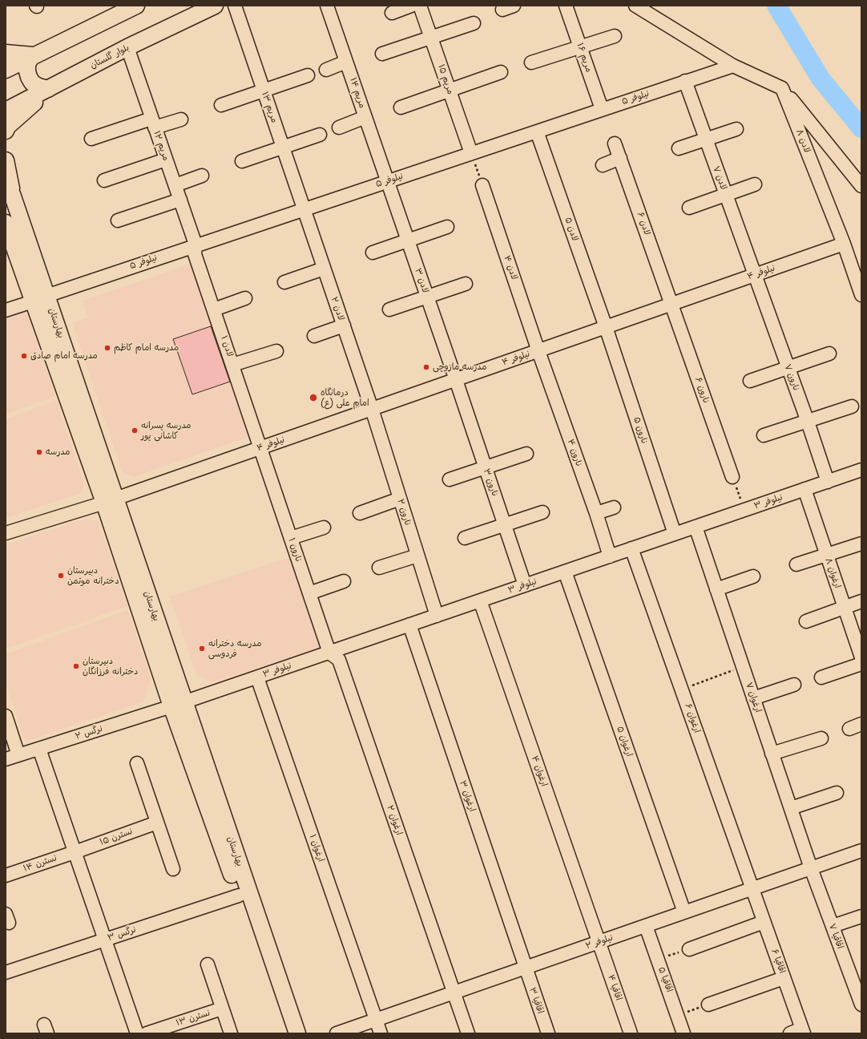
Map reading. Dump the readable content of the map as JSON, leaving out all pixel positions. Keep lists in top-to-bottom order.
{
  "streets": {
    "main road": ["بلوار گلستان", "بهارستان"],
    "street": [
      "مریم ۱۶",
      "مریم ۱۵",
      "مریم ۱۴",
      "نیلوفر ۵",
      "مریم ۱۳",
      "لادن ۸",
      "مریم ۱۲",
      "لادن ۷",
      "لادن ۶",
      "لادن ۵",
      "لادن ۴",
      "نیلوفر ۴",
      "لادن ۳",
      "لادن ۲",
      "لادن ۱",
      "نارون ۷",
      "نارون ۶",
      "نارون ۵",
      "نارون ۴",
      "نارون ۳",
      "نیلوفر ۳",
      "نارون ۲",
      "نارون ۱",
      "ارغوان ۸",
      "ارغوان ۷",
      "ارغوان ۶",
      "نرگس ۲",
      "ارغوان ۵",
      "ارغوان ۴",
      "ارغوان ۳",
      "ارغوان ۲",
      "نسترن ۱۵",
      "ارغوان ۱",
      "نسترن ۱۴",
      "نرگس ۳",
      "اقاقیا ۷",
      "نیلوفر ۲",
      "اقاقیا ۶",
      "اقاقیا ۵",
      "اقاقیا ۴",
      "اقاقیا ۳",
      "نسترن ۱۳"
    ]
  },
  "crossings": [
    ["بلوار گلستان", "مریم ۱۲"],
    ["مریم ۱۶", "نیلوفر ۵"],
    ["مریم ۱۵", "نیلوفر ۵"],
    ["مریم ۱۴", "نیلوفر ۵"],
    ["مریم ۱۴", "لادن ۳"],
    ["نیلوفر ۵", "مریم ۱۳"],
    ["نیلوفر ۵", "مریم ۱۲"],
    ["نیلوفر ۵", "لادن ۷"],
    ["نیلوفر ۵", "لادن ۵"],
    ["نیلوفر ۵", "لادن ۳"],
    ["نیلوفر ۵", "لادن ۲"],
    ["نیلوفر ۵", "بهارستان"],
    ["نیلوفر ۵", "لادن ۱"],
    ["مریم ۱۳", "لادن ۲"],
    ["لادن ۸", "نیلوفر ۴"],
    ["مریم ۱۲", "لادن ۱"],
    ["لادن ۷", "نیلوفر ۴"],
    ["لادن ۷", "نارون ۷"],
    ["لادن ۶", "نیلوفر ۴"],
    ["لادن ۶", "نارون ۶"],
    ["لادن ۵", "نیلوفر ۴"],
    ["لادن ۵", "نارون ۵"],
    ["لادن ۴", "نیلوفر ۴"],
    ["لادن ۴", "نارون ۴"],
    ["نیلوفر ۴", "لادن ۳"],
    ["نیلوفر ۴", "لادن ۲"],
    ["نیلوفر ۴", "بهارستان"],
    ["نیلوفر ۴", "لادن ۱"],
    ["نیلوفر ۴", "نارون ۷"],
    ["نیلوفر ۴", "نارون ۶"],
    ["نیلوفر ۴", "نارون ۵"],
    ["نیلوفر ۴", "نارون ۴"],
    ["نیلوفر ۴", "نارون ۳"],
    ["نیلوفر ۴", "نارون ۲"],
    ["نیلوفر ۴", "نارون ۱"],
    ["لادن ۳", "نارون ۳"],
    ["لادن ۲", "نارون ۲"],
    ["بهارستان", "نیلوفر ۳"],
    ["بهارستان", "نرگس ۲"],
    ["بهارستان", "نرگس ۳"],
    ["لادن ۱", "نارون ۱"],
    ["نارون ۷", "نیلوفر ۳"],
    ["نارون ۵", "نیلوفر ۳"],
    ["نارون ۴", "نیلوفر ۳"],
    ["نارون ۳", "نیلوفر ۳"],
    ["نیلوفر ۳", "نارون ۲"],
    ["نیلوفر ۳", "نارون ۱"],
    ["نیلوفر ۳", "ارغوان ۸"],
    ["نیلوفر ۳", "ارغوان ۷"],
    ["نیلوفر ۳", "ارغوان ۶"],
    ["نیلوفر ۳", "نرگس ۲"],
    ["نیلوفر ۳", "ارغوان ۵"],
    ["نیلوفر ۳", "ارغوان ۴"],
    ["نیلوفر ۳", "ارغوان ۳"],
    ["نیلوفر ۳", "ارغوان ۲"],
    ["نیلوفر ۳", "ارغوان ۱"],
    ["نارون ۱", "ارغوان ۲"],
    ["ارغوان ۷", "اقاقیا ۷"],
    ["ارغوان ۷", "نیلوفر ۲"],
    ["ارغوان ۶", "نیلوفر ۲"],
    ["ارغوان ۶", "اقاقیا ۶"],
    ["ارغوان ۵", "نیلوفر ۲"],
    ["ارغوان ۴", "نیلوفر ۲"],
    ["ارغوان ۴", "اقاقیا ۴"],
    ["ارغوان ۳", "نیلوفر ۲"],
    ["ارغوان ۳", "اقاقیا ۳"],
    ["ارغوان ۲", "نیلوفر ۲"],
    ["نسترن ۱۵", "نسترن ۱۴"],
    ["ارغوان ۱", "نیلوفر ۲"],
    ["اقاقیا ۷", "نیلوفر ۲"],
    ["نیلوفر ۲", "اقاقیا ۶"],
    ["نیلوفر ۲", "اقاقیا ۵"],
    ["نیلوفر ۲", "اقاقیا ۴"],
    ["نیلوفر ۲", "اقاقیا ۳"]
  ],
  "places": [
    "مدرسه امام کاظم",
    "مدرسه امام صادق",
    "مدرسه مازوچی",
    "درمانگاه امام علی (ع)",
    "مدرسه پسرانه کاشانی پور",
    "مدرسه",
    "دبیرستان دخترانه موتمن",
    "مدرسه دخترانه فردوسی",
    "دبیرستان دخترانه فرزانگان"
  ]
}
